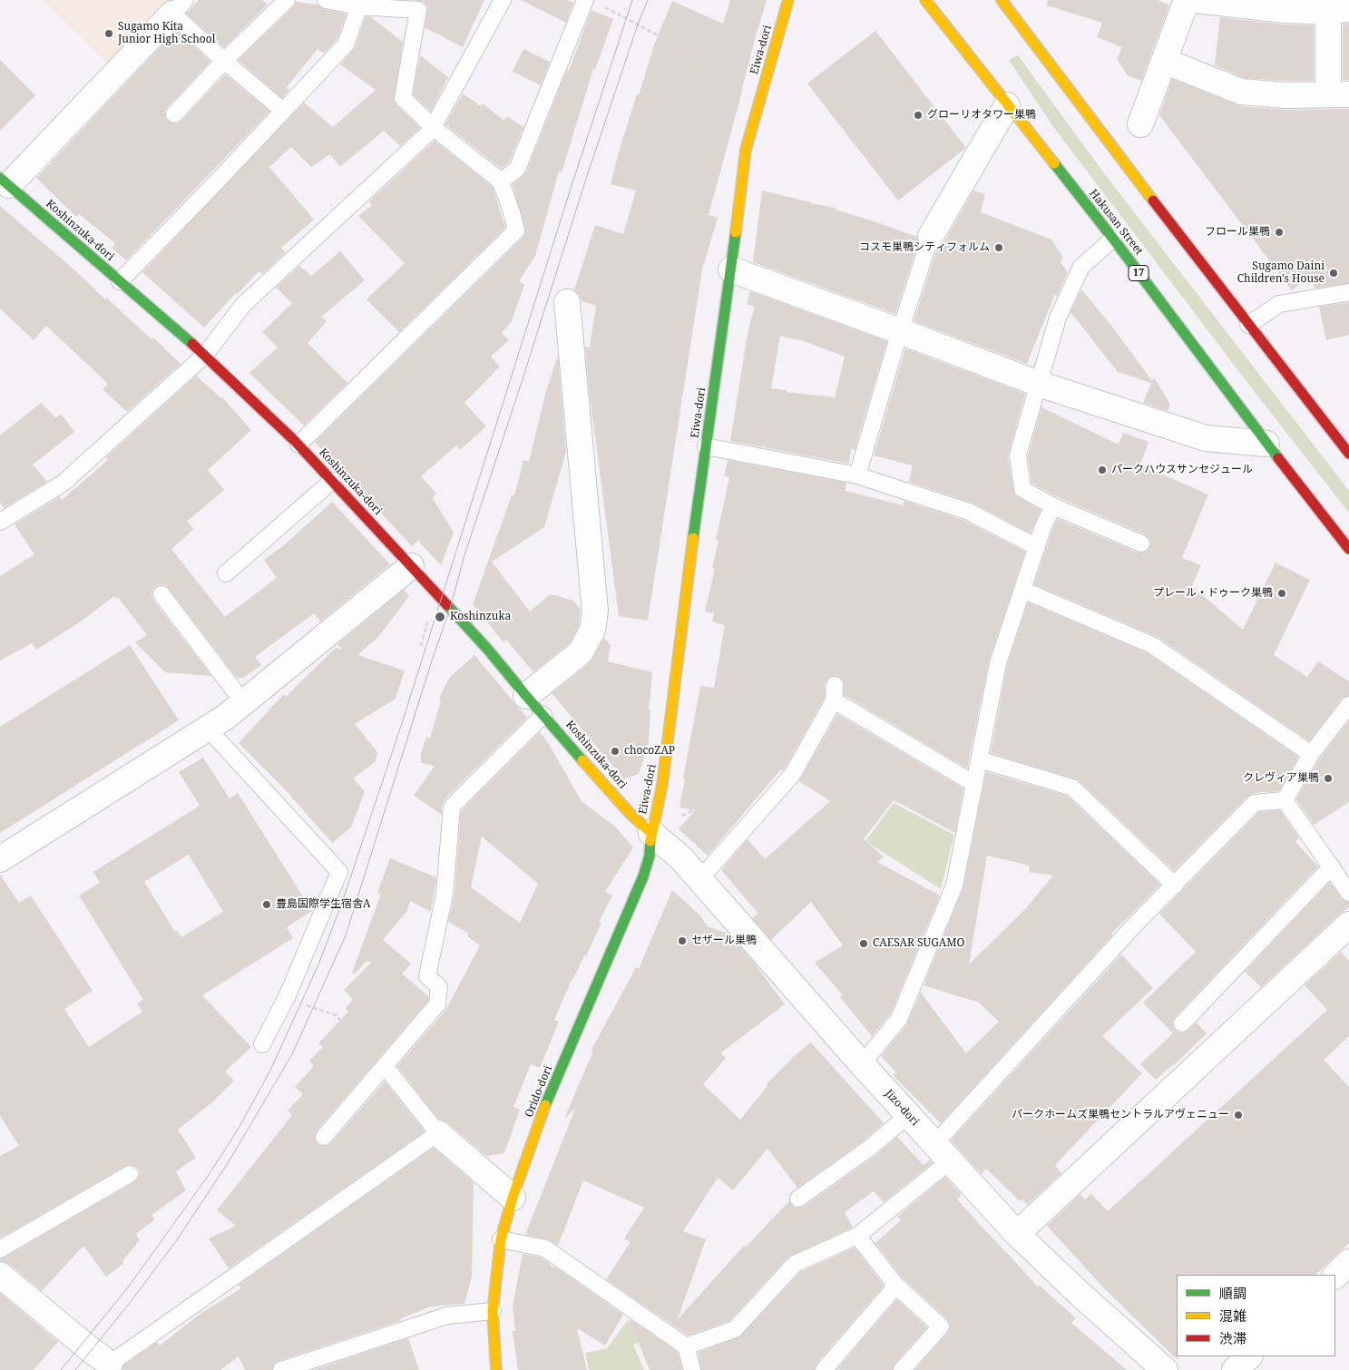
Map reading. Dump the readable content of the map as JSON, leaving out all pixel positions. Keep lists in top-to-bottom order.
{
  "streets": {
    "main road": [
      "Eiwa-dori",
      "Hakusan Street",
      "Koshinzuka-dori",
      "17",
      "Orido-dori"
    ],
    "street": ["Jizo-dori"]
  },
  "crossings": [
    ["Eiwa-dori", "Koshinzuka-dori"],
    ["Eiwa-dori", "Orido-dori"],
    ["Eiwa-dori", "Jizo-dori"],
    ["Koshinzuka-dori", "Orido-dori"],
    ["Koshinzuka-dori", "Jizo-dori"],
    ["Orido-dori", "Jizo-dori"]
  ],
  "places": [
    "Sugamo Kita Junior High School",
    "グローリオタワー巣鴨",
    "フロール巣鴨",
    "コスモ巣鴨シティフォルム",
    "Sugamo Daini Children's House",
    "パークハウスサンセジュール",
    "プレール・ドゥーク巣鴨",
    "Koshinzuka",
    "chocoZAP",
    "クレヴィア巣鴨",
    "豊島国際学生宿舎A",
    "セザール巣鴨",
    "CAESAR SUGAMO",
    "パークホームズ巣鴨セントラルアヴェニュー"
  ],
  "legend": ["順調", "混雑", "渋滞"]
}
